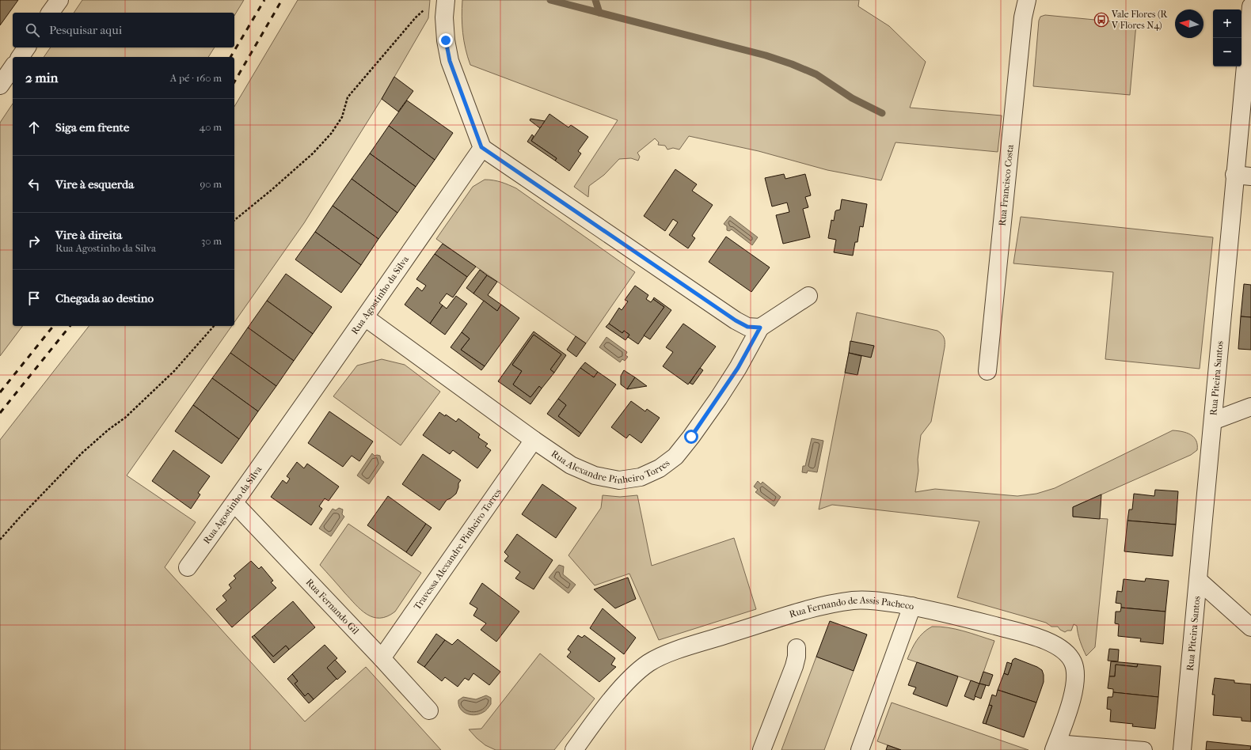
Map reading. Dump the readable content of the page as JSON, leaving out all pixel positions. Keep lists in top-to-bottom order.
{
  "streets": {
    "street": [
      "Rua Francisco Costa",
      "Rua Agostinho da Silva",
      "Rua Piteira Santos",
      "Rua Alexandre Pinheiro Torres",
      "Travessa Alexandre Pinheiro Torres",
      "Rua Fernando Gil",
      "Rua Fernando de Assis Pacheco"
    ]
  },
  "crossings": [
    ["Rua Agostinho da Silva", "Rua Alexandre Pinheiro Torres"],
    ["Rua Agostinho da Silva", "Rua Fernando Gil"],
    ["Rua Alexandre Pinheiro Torres", "Travessa Alexandre Pinheiro Torres"],
    ["Travessa Alexandre Pinheiro Torres", "Rua Fernando Gil"]
  ],
  "places": {
    "bus stop": ["Vale Flores (R V Flores N4)"]
  },
  "north": "left",
  "page": {
    "map_buttons": ["+", "−"],
    "search": "Pesquisar aqui",
    "heading": ["2 min", "A pé · 160 m"],
    "list": [
      ["Siga em frente", "40 m"],
      ["Vire à esquerda", "90 m"],
      ["Vire à direita", "Rua Agostinho da Silva", "30 m"],
      "Chegada ao destino"
    ]
  }
}
